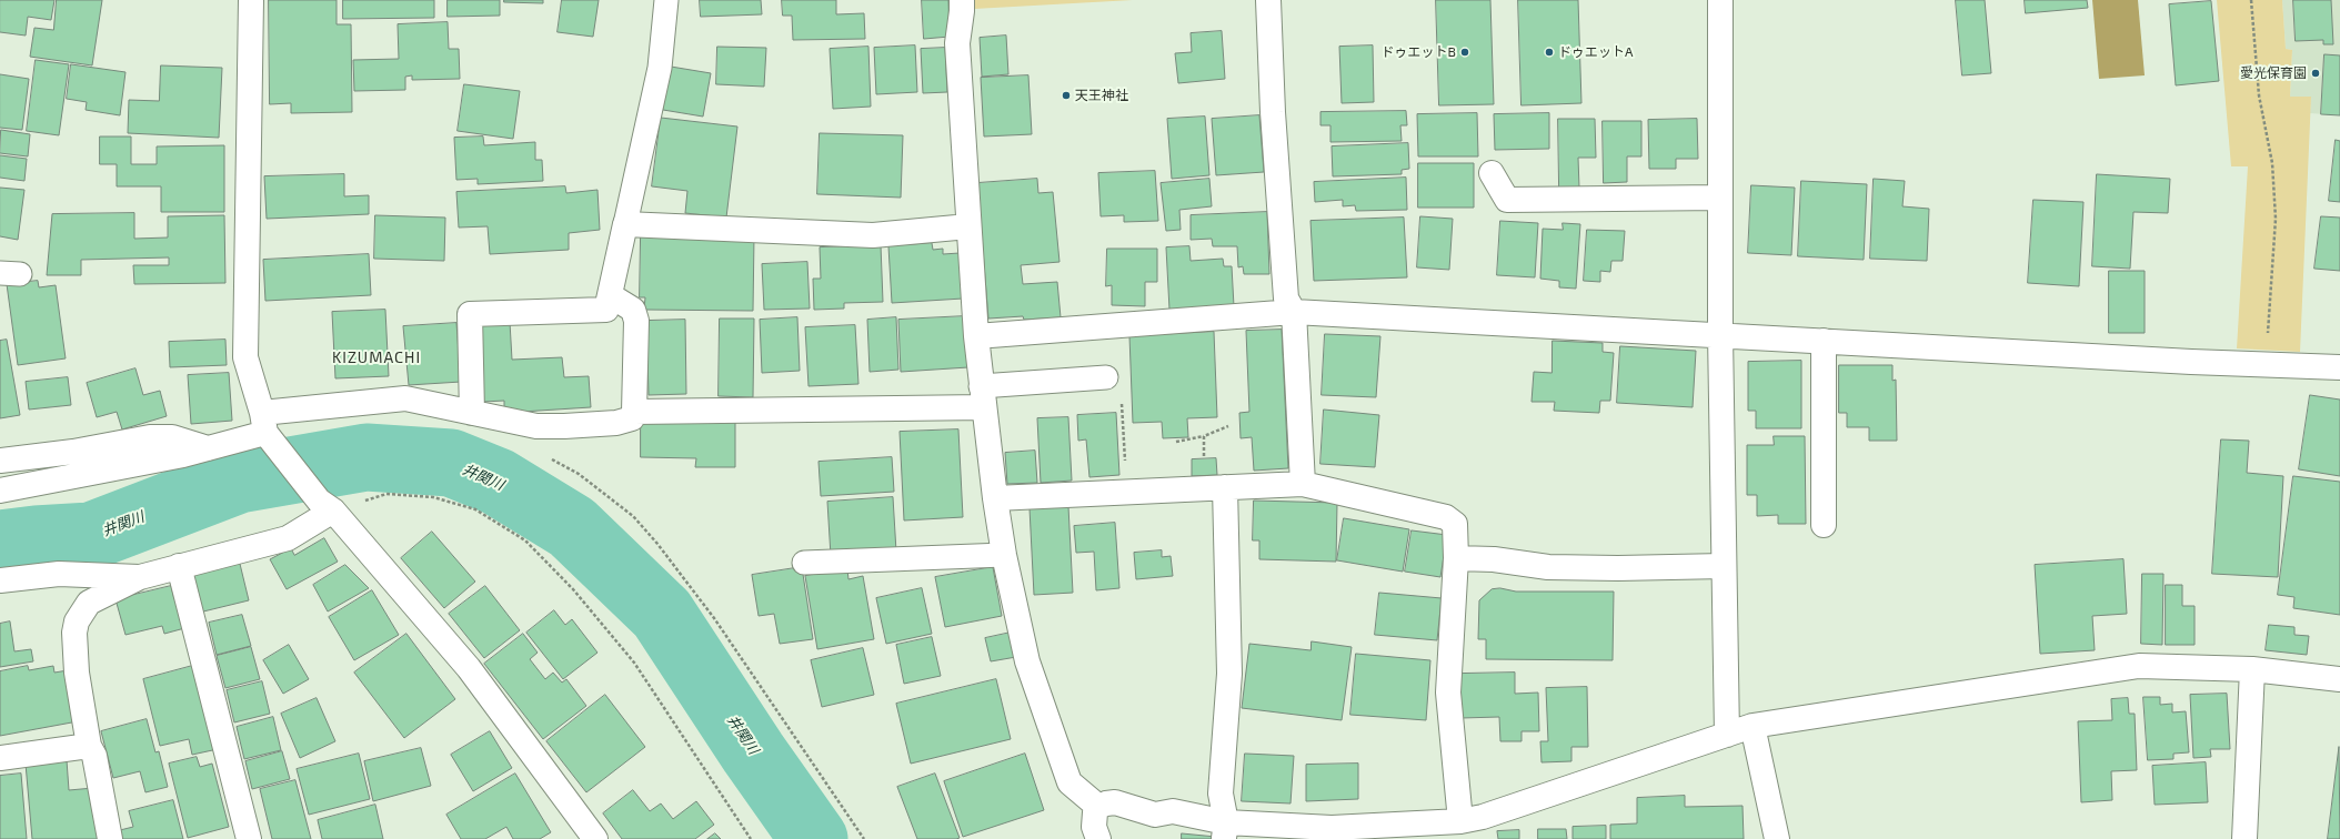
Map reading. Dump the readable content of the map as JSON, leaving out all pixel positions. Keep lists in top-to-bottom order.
{
  "districts": ["KIZUMACHI"],
  "water": ["井関川"],
  "places": [
    "ドゥエットB",
    "ドゥエットA",
    "愛光保育園",
    "天王神社"
  ]
}
